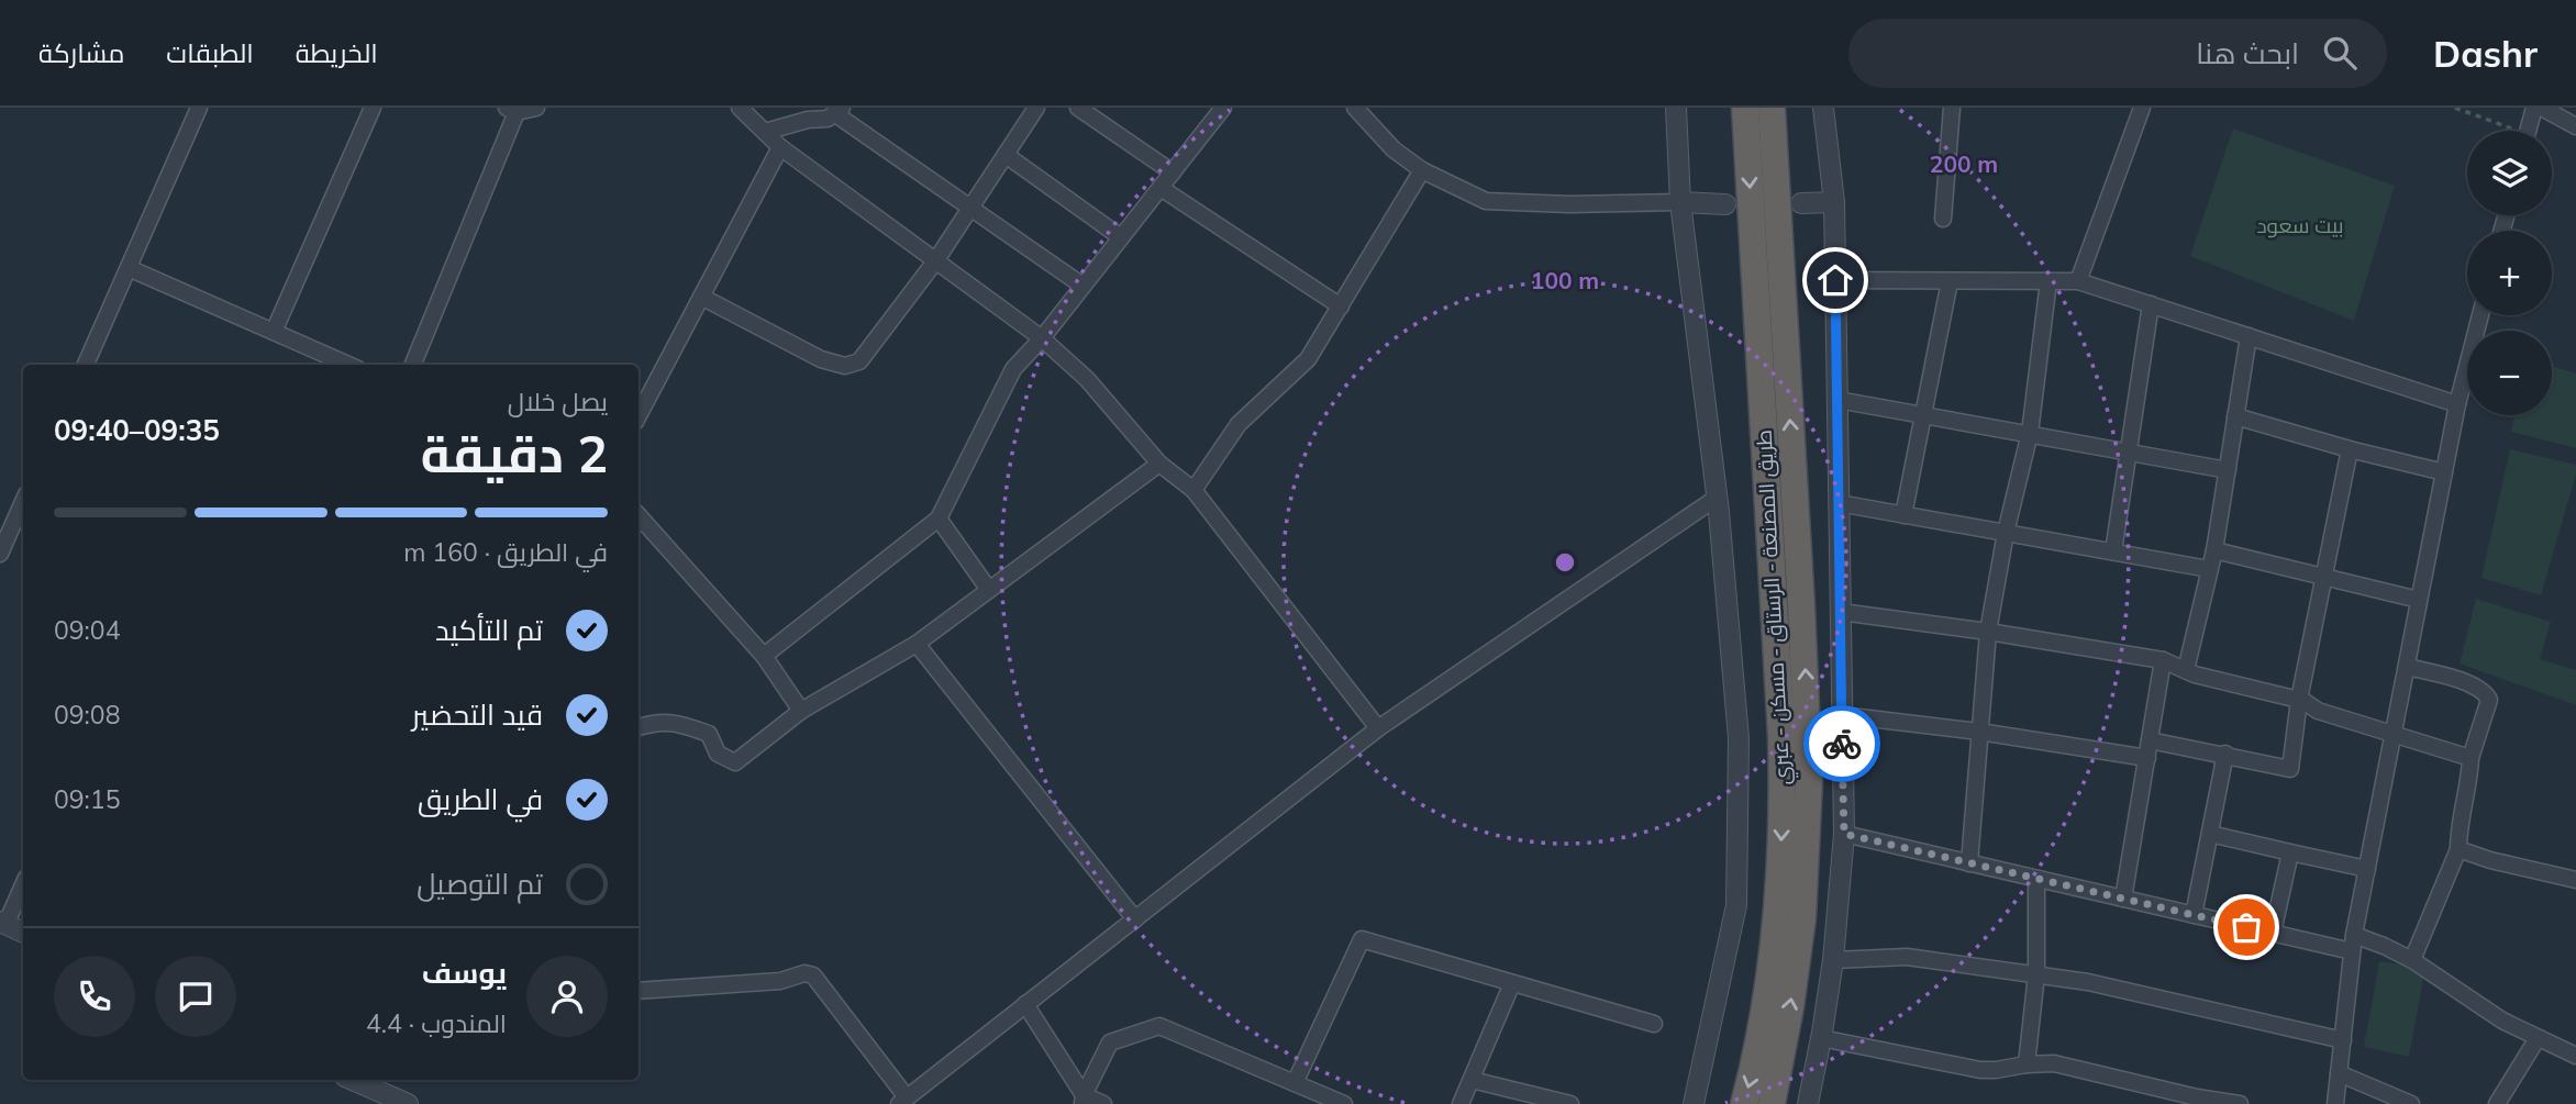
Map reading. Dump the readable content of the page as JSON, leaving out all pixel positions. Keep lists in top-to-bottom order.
{
  "streets": {
    "highway": ["طريق المصنعة - الرستاق - مسكن - عبري"]
  },
  "parks": ["بيت سعود"],
  "page": {
    "header": "Dashr",
    "search": "ابحث هنا",
    "nav": ["الخريطة", "الطبقات", "مشاركة"],
    "map_buttons": ["+", "−"],
    "heading": ["2 دقيقة", "يصل خلال", "09:35–09:40"],
    "panel": ["يوسف", "المندوب · 4.4"],
    "bar": "في الطريق · 160 m",
    "list": [
      ["تم التأكيد", "09:04"],
      ["قيد التحضير", "09:08"],
      ["في الطريق", "09:15"],
      "تم التوصيل"
    ]
  },
  "rings": ["200 m", "100 m"]
}
